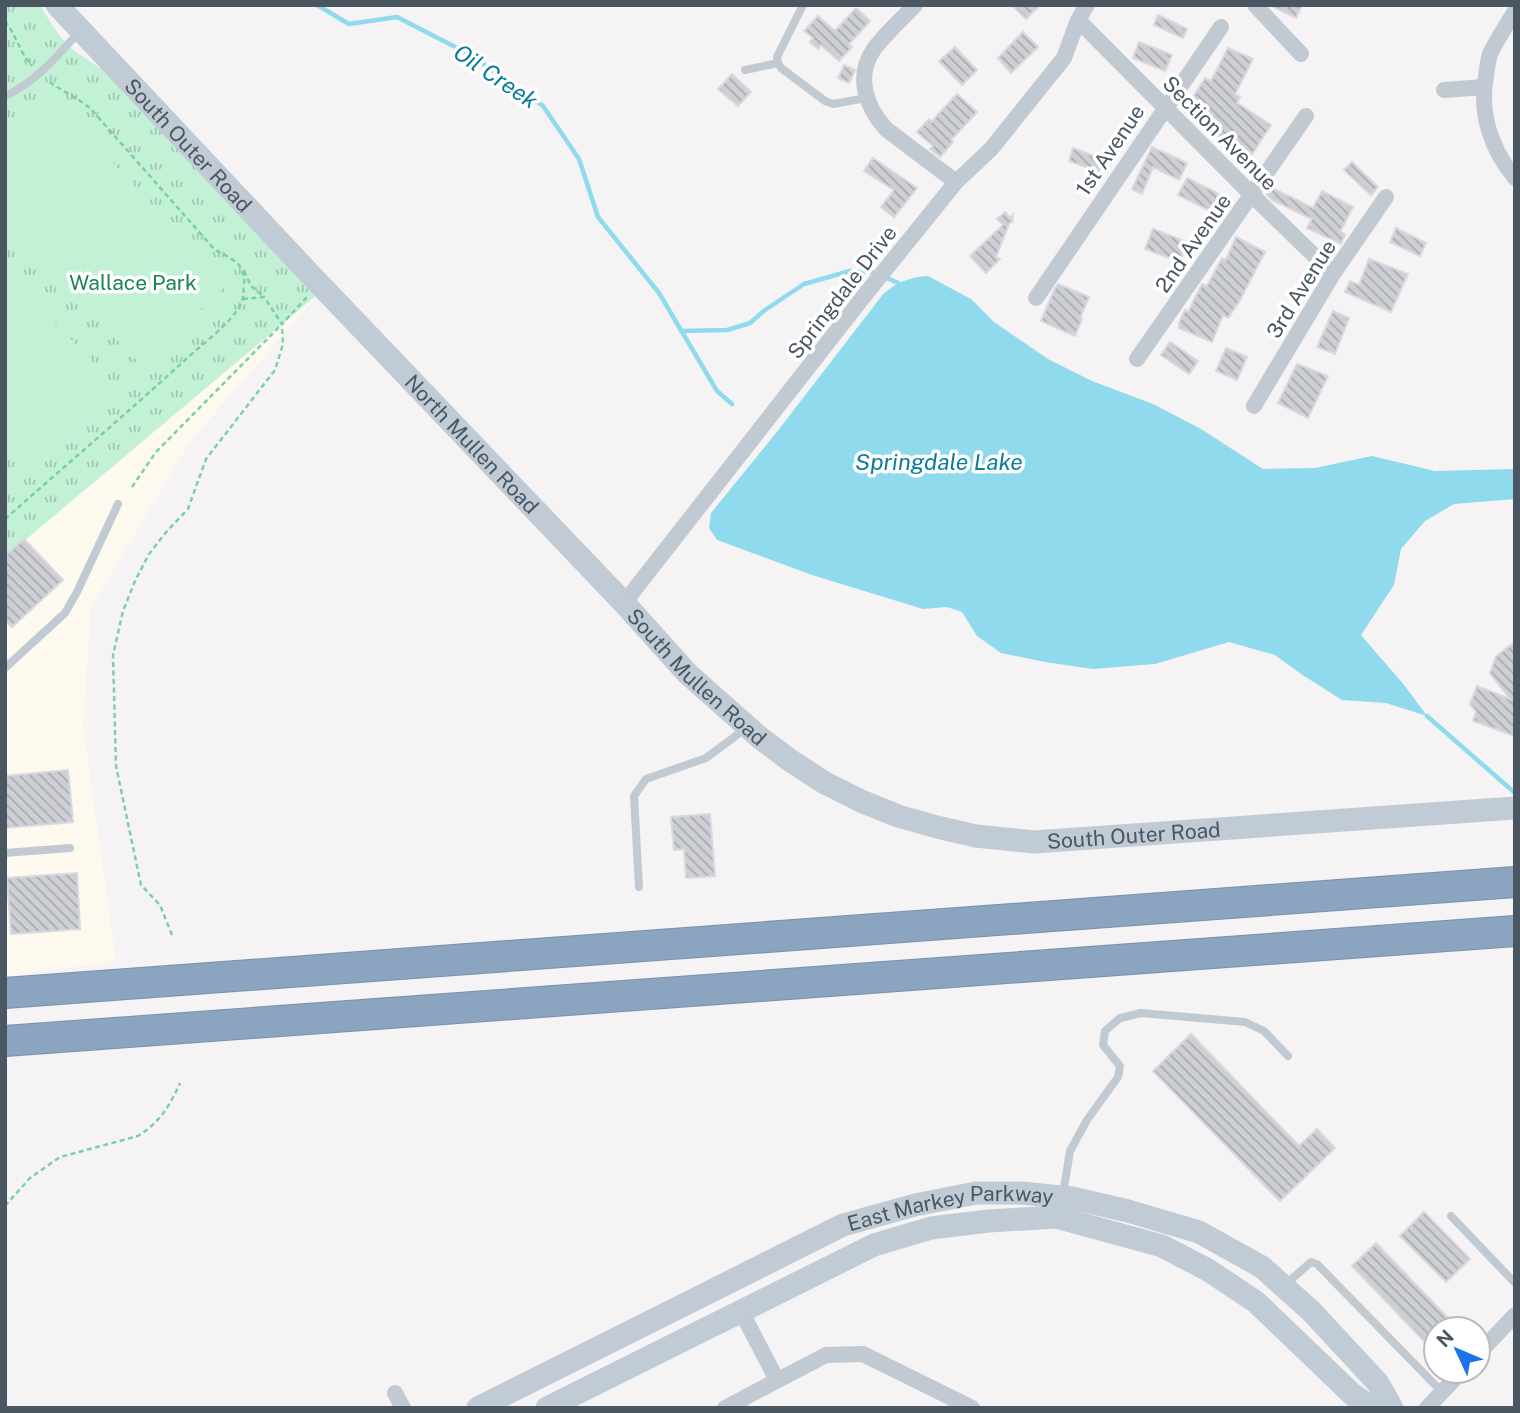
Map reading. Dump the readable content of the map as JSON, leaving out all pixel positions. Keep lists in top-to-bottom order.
{
  "streets": {
    "street": [
      "Section Avenue",
      "South Outer Road",
      "1st Avenue",
      "2nd Avenue",
      "3rd Avenue",
      "Springdale Drive",
      "North Mullen Road",
      "South Mullen Road",
      "East Markey Parkway"
    ]
  },
  "crossings": [
    ["Section Avenue", "1st Avenue"],
    ["Section Avenue", "2nd Avenue"],
    ["Section Avenue", "3rd Avenue"],
    ["Section Avenue", "Springdale Drive"],
    ["South Outer Road", "North Mullen Road"],
    ["South Outer Road", "South Mullen Road"],
    ["Springdale Drive", "North Mullen Road"],
    ["Springdale Drive", "South Mullen Road"],
    ["North Mullen Road", "South Mullen Road"]
  ],
  "water": ["Oil Creek", "Springdale Lake"],
  "parks": ["Wallace Park"],
  "north": "top left"
}
